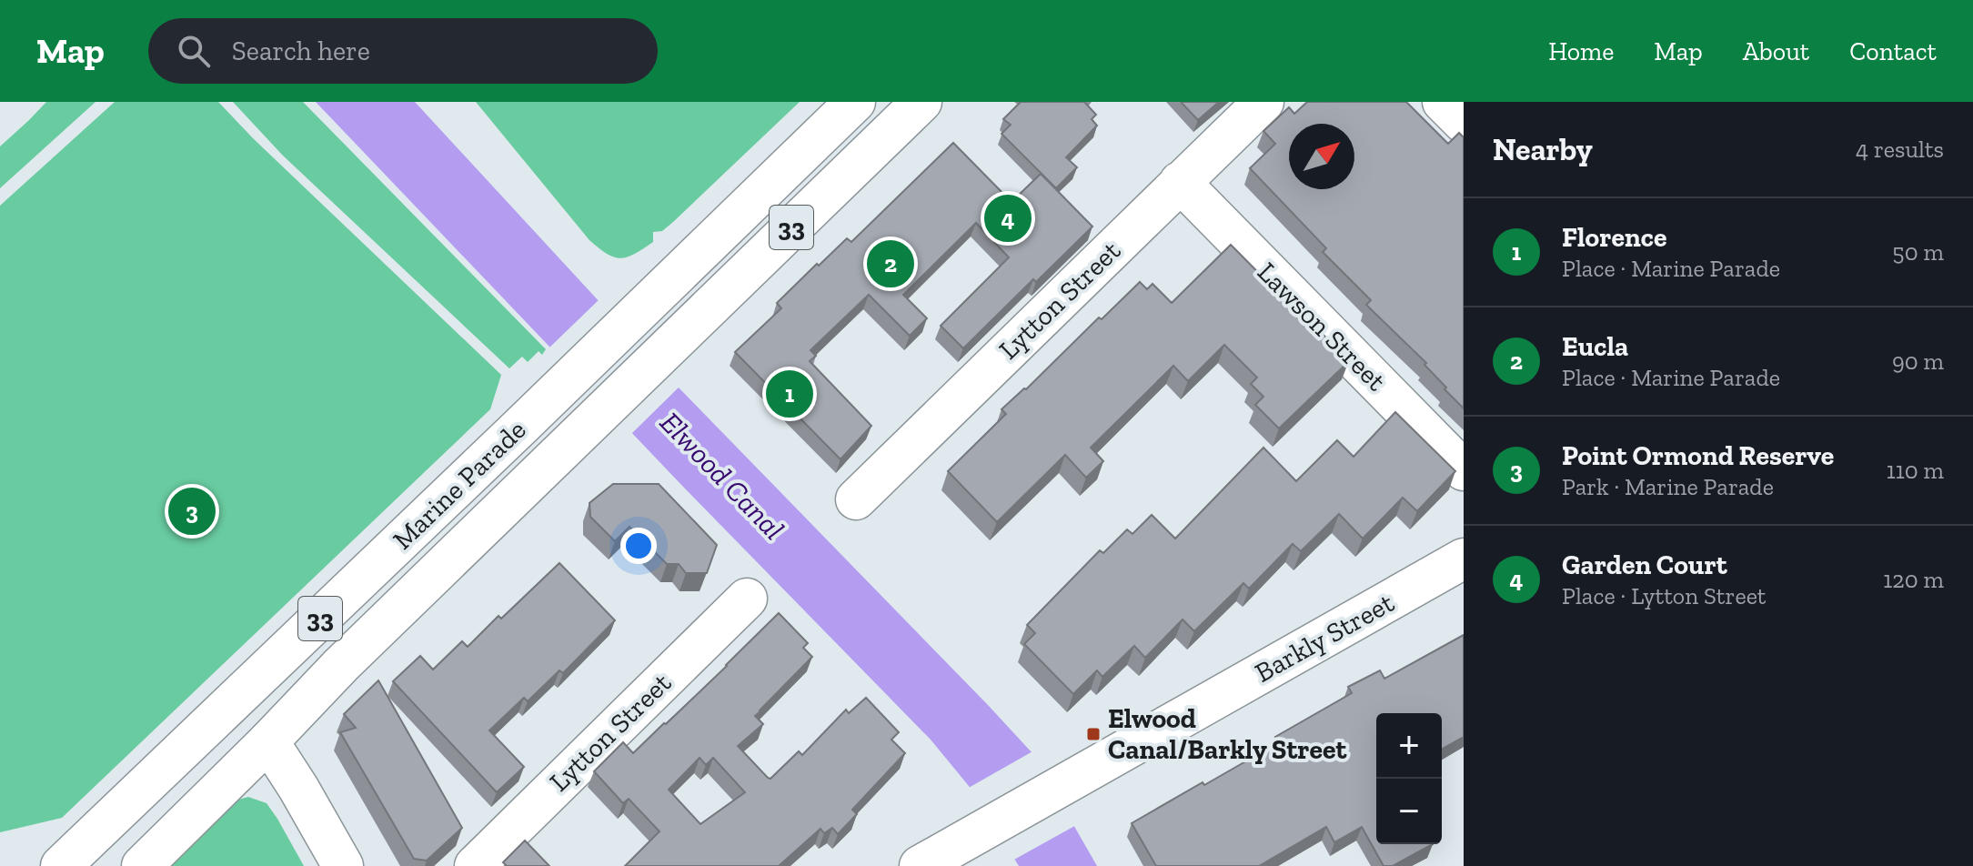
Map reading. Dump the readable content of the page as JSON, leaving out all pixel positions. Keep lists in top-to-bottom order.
{
  "streets": {
    "main road": [
      "33",
      "Lytton Street",
      "Lawson Street",
      "Marine Parade",
      "Barkly Street"
    ]
  },
  "crossings": [
    ["Lytton Street", "Lawson Street"]
  ],
  "water": ["Elwood Canal"],
  "places": {
    "transit": ["Elwood Canal/Barkly Street"]
  },
  "north": "top right",
  "page": {
    "header": "Map",
    "search": "Search here",
    "nav": [
      "Home",
      "Map",
      "About",
      "Contact"
    ],
    "heading": ["Nearby", "4 results"],
    "pins": [
      "4",
      "2",
      "1",
      "3"
    ],
    "list": [
      {
        "mark": "1",
        "name": "Florence",
        "note": "Place · Marine Parade",
        "value": "50 m"
      },
      {
        "mark": "2",
        "name": "Eucla",
        "note": "Place · Marine Parade",
        "value": "90 m"
      },
      {
        "mark": "3",
        "name": "Point Ormond Reserve",
        "note": "Park · Marine Parade",
        "value": "110 m"
      },
      {
        "mark": "4",
        "name": "Garden Court",
        "note": "Place · Lytton Street",
        "value": "120 m"
      }
    ],
    "map_buttons": ["+", "−"]
  }
}
